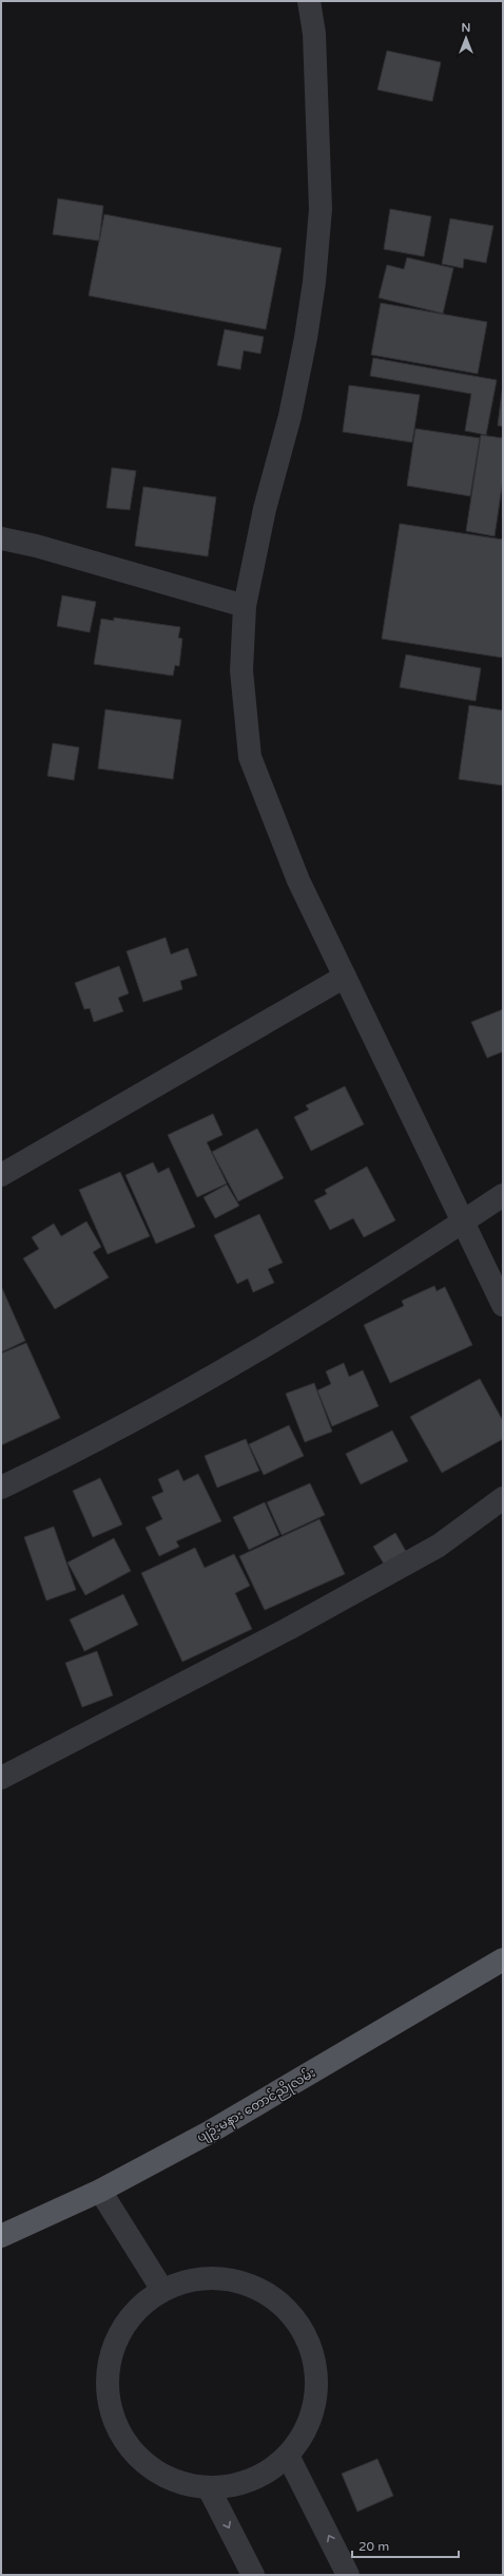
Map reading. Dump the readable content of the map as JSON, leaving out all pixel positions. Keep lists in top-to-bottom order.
{
  "streets": {
    "main road": ["ပျဉ်းမနား တောင်ညိုလမ်း"]
  },
  "scale_bar": "20 m",
  "north": "top"
}
